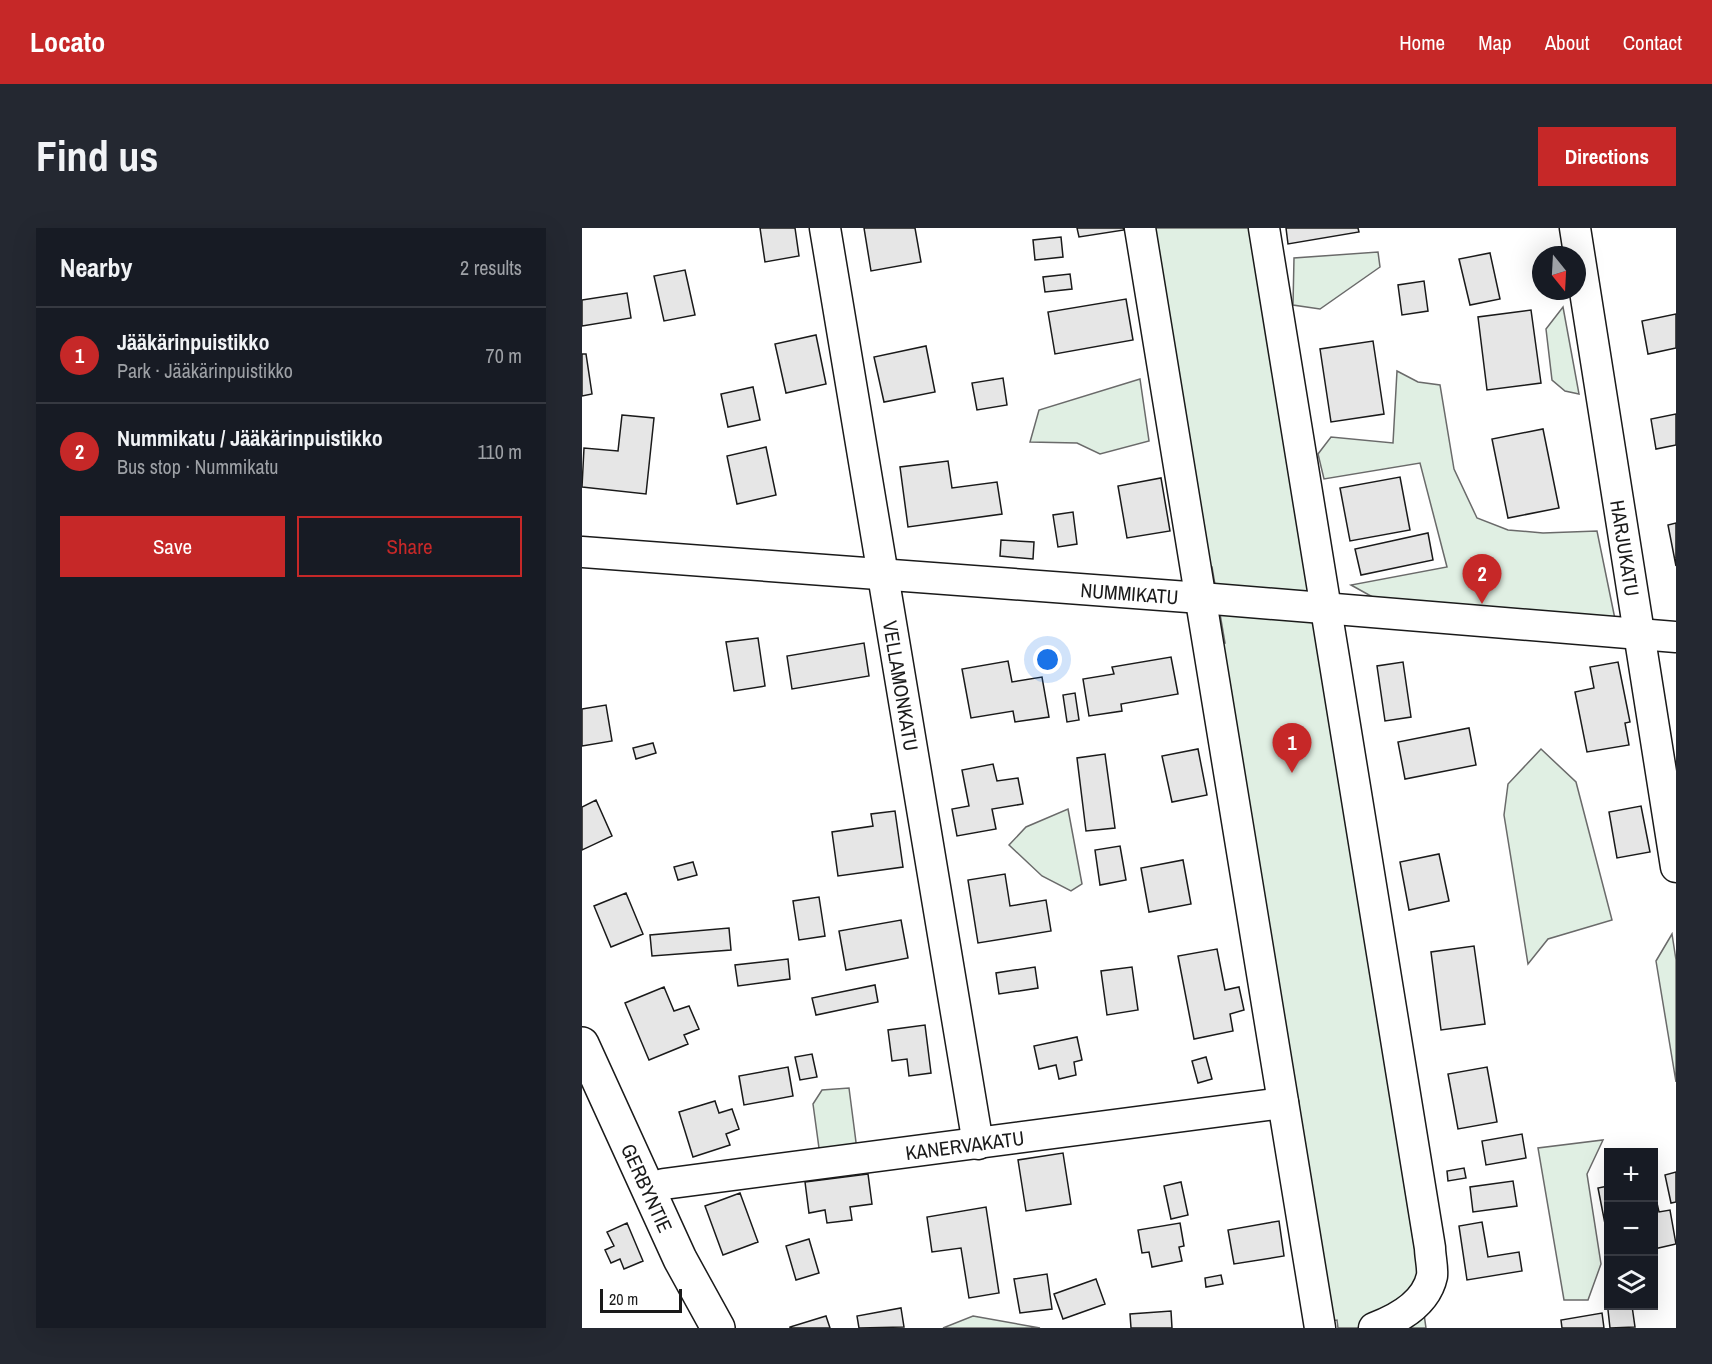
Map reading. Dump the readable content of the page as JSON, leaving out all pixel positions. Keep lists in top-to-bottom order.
{
  "streets": {
    "main road": ["GERBYNTIE"],
    "street": [
      "HARJUKATU",
      "NUMMIKATU",
      "VELLAMONKATU",
      "KANERVAKATU"
    ]
  },
  "crossings": [
    ["HARJUKATU", "NUMMIKATU"],
    ["NUMMIKATU", "VELLAMONKATU"],
    ["VELLAMONKATU", "KANERVAKATU"],
    ["KANERVAKATU", "GERBYNTIE"]
  ],
  "scale_bar": "20 m",
  "north": "bottom",
  "page": {
    "header": "Locato",
    "nav": [
      "Home",
      "Map",
      "About",
      "Contact"
    ],
    "buttons": [
      "Directions",
      ["Save", "Share"]
    ],
    "title": "Find us",
    "heading": ["Nearby", "2 results"],
    "list": [
      {
        "mark": "1",
        "name": "Jääkärinpuistikko",
        "note": "Park · Jääkärinpuistikko",
        "value": "70 m"
      },
      {
        "mark": "2",
        "name": "Nummikatu / Jääkärinpuistikko",
        "note": "Bus stop · Nummikatu",
        "value": "110 m"
      }
    ],
    "pins": ["2", "1"],
    "map_buttons": ["+", "−"],
    "scale": "20 m"
  }
}
